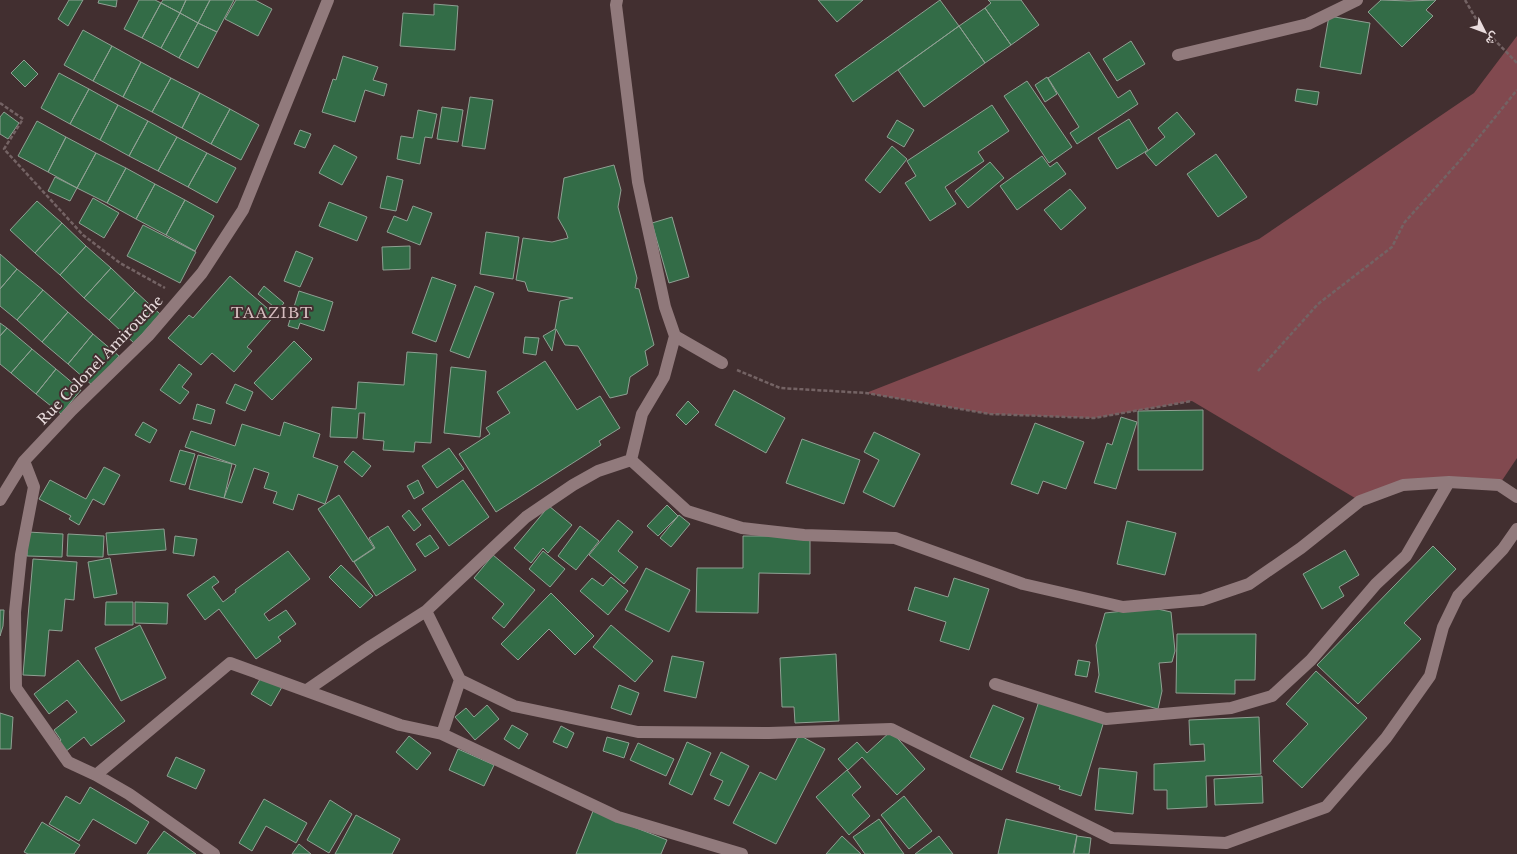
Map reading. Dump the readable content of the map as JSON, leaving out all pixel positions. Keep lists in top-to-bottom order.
{
  "streets": {
    "street": ["Rue Colonel Amirouche"]
  },
  "districts": ["TAAZIBT"],
  "north": "bottom right"
}
